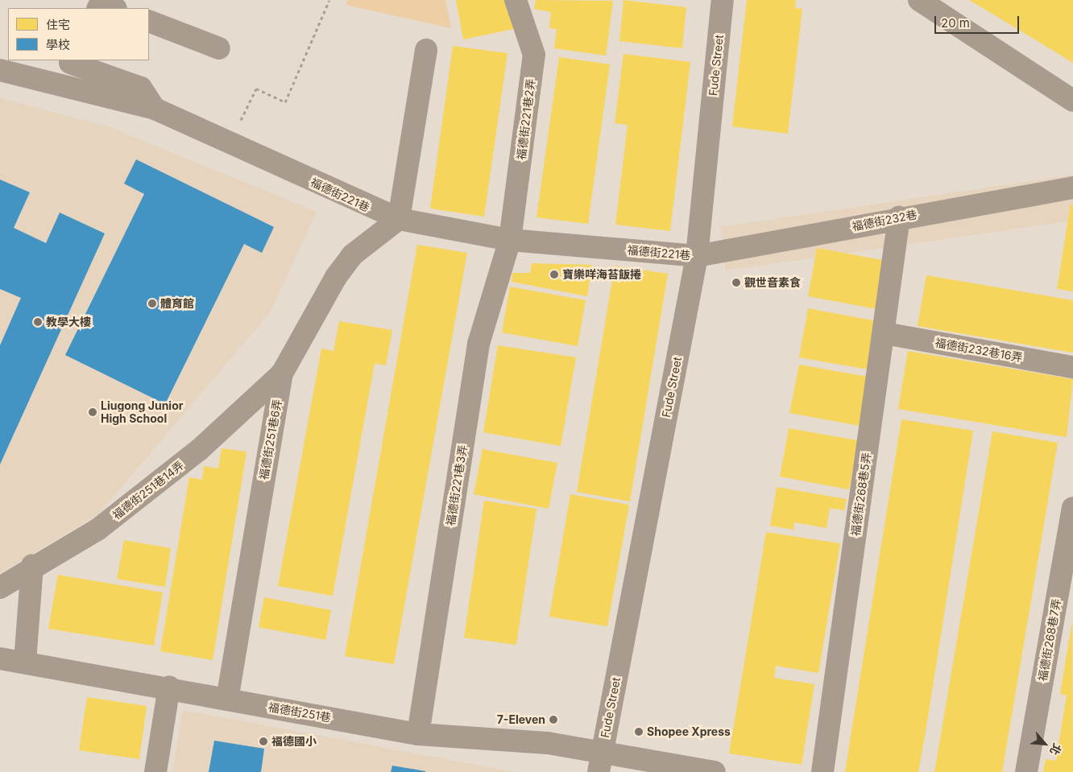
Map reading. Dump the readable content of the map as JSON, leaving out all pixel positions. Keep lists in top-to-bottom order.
{
  "streets": {
    "street": [
      "Fude Street",
      "福德街221巷2弄",
      "福德街221巷",
      "福德街232巷",
      "福德街232巷16弄",
      "福德街251巷6弄",
      "福德街221巷3弄",
      "福德街251巷14弄",
      "福德街268巷5弄",
      "福德街268巷7弄",
      "福德街251巷"
    ]
  },
  "crossings": [
    ["Fude Street", "福德街221巷"],
    ["Fude Street", "福德街232巷"],
    ["Fude Street", "福德街251巷"],
    ["福德街221巷2弄", "福德街221巷"],
    ["福德街221巷2弄", "福德街221巷3弄"],
    ["福德街221巷", "福德街232巷"],
    ["福德街221巷", "福德街251巷6弄"],
    ["福德街221巷", "福德街221巷3弄"],
    ["福德街232巷", "福德街268巷5弄"],
    ["福德街232巷16弄", "福德街268巷5弄"],
    ["福德街251巷6弄", "福德街251巷14弄"],
    ["福德街251巷6弄", "福德街251巷"],
    ["福德街221巷3弄", "福德街251巷"]
  ],
  "places": [
    "寶樂咩海苔飯捲",
    "觀世音素食",
    "體育館",
    "教學大樓",
    "Liugong Junior High School",
    "7-Eleven",
    "Shopee Xpress",
    "福德國小"
  ],
  "legend": ["住宅", "學校"],
  "scale_bar": "20 m",
  "north": "bottom right"
}
